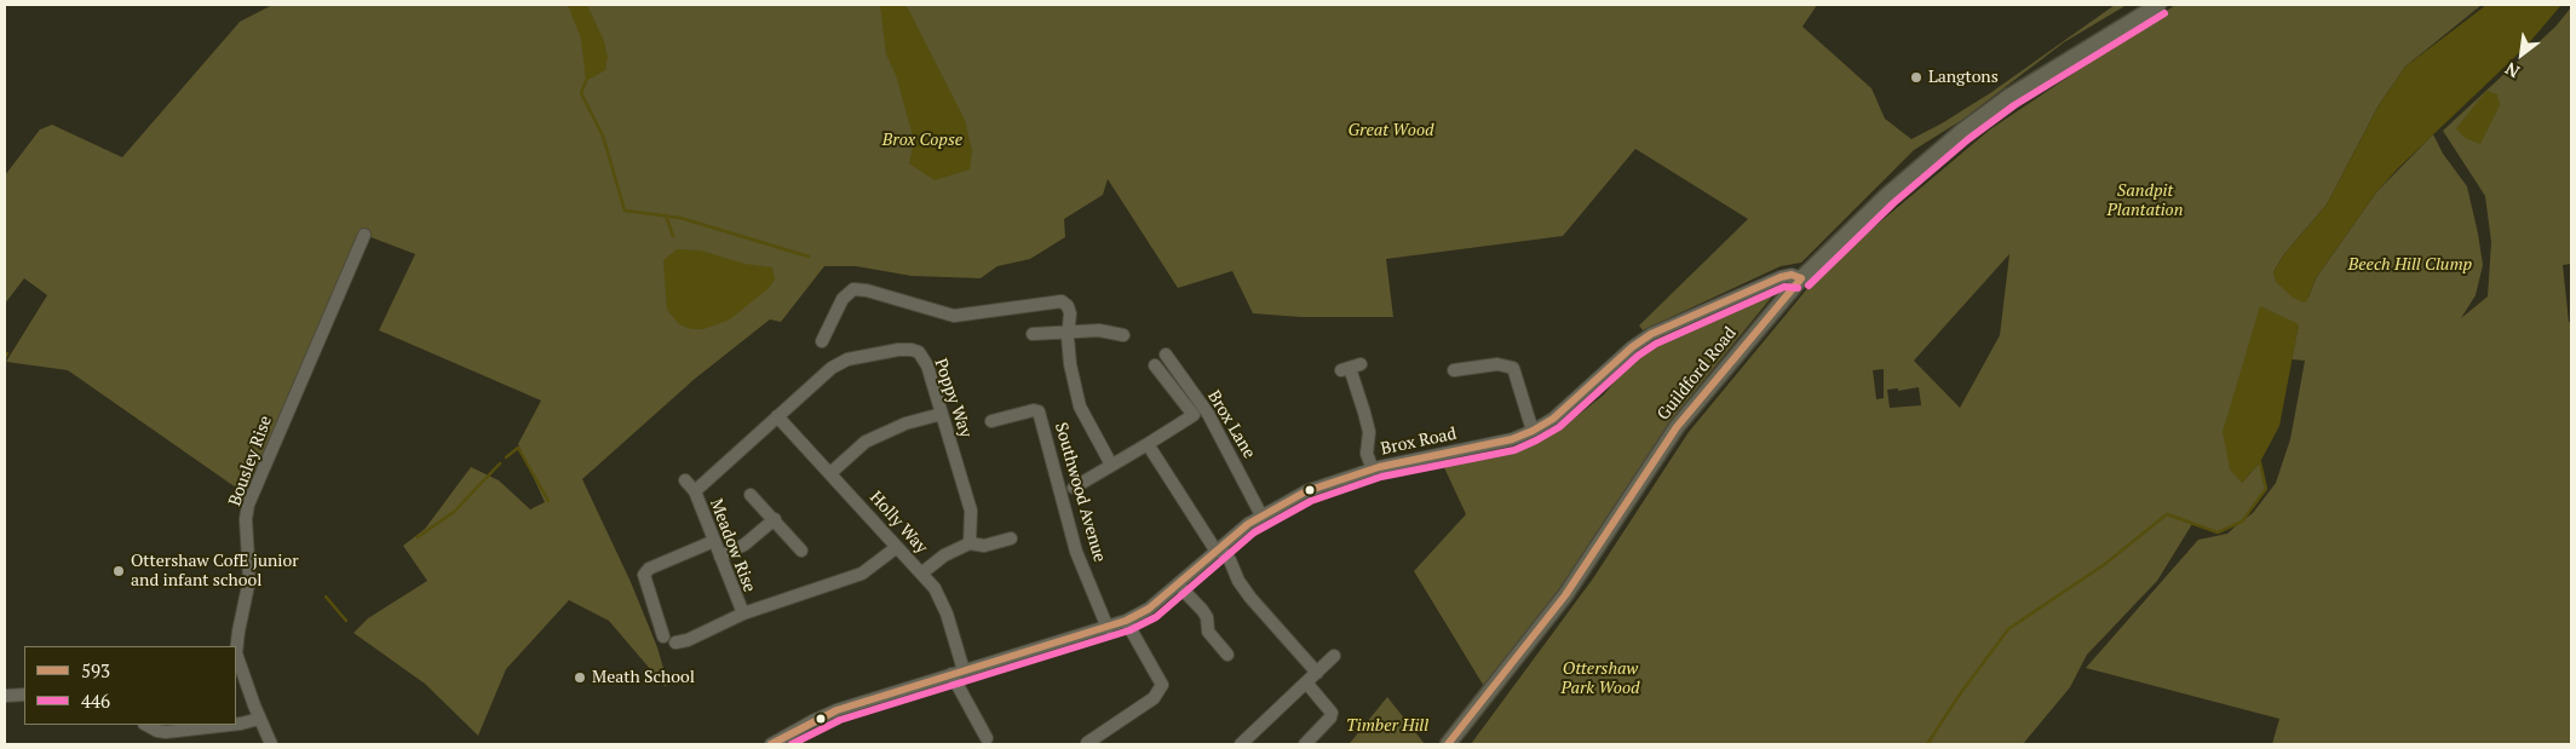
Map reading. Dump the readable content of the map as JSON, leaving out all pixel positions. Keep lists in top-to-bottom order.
{
  "streets": {
    "main road": ["Guildford Road"],
    "street": [
      "Poppy Way",
      "Brox Lane",
      "Brox Road",
      "Bousley Rise",
      "Southwood Avenue",
      "Holly Way",
      "Meadow Rise"
    ]
  },
  "crossings": [
    ["Guildford Road", "Brox Road"],
    ["Poppy Way", "Holly Way"],
    ["Poppy Way", "Meadow Rise"],
    ["Brox Lane", "Brox Road"],
    ["Brox Road", "Southwood Avenue"],
    ["Brox Road", "Holly Way"],
    ["Holly Way", "Meadow Rise"]
  ],
  "parks": [
    "Great Wood",
    "Brox Copse",
    "Sandpit Plantation",
    "Beech Hill Clump",
    "Ottershaw Park Wood",
    "Timber Hill"
  ],
  "places": ["Langtons", "Ottershaw CofE junior and infant school", "Meath School"],
  "lines": ["transit line 446", "transit line 593"],
  "legend": ["593", "446"],
  "north": "bottom left"
}
